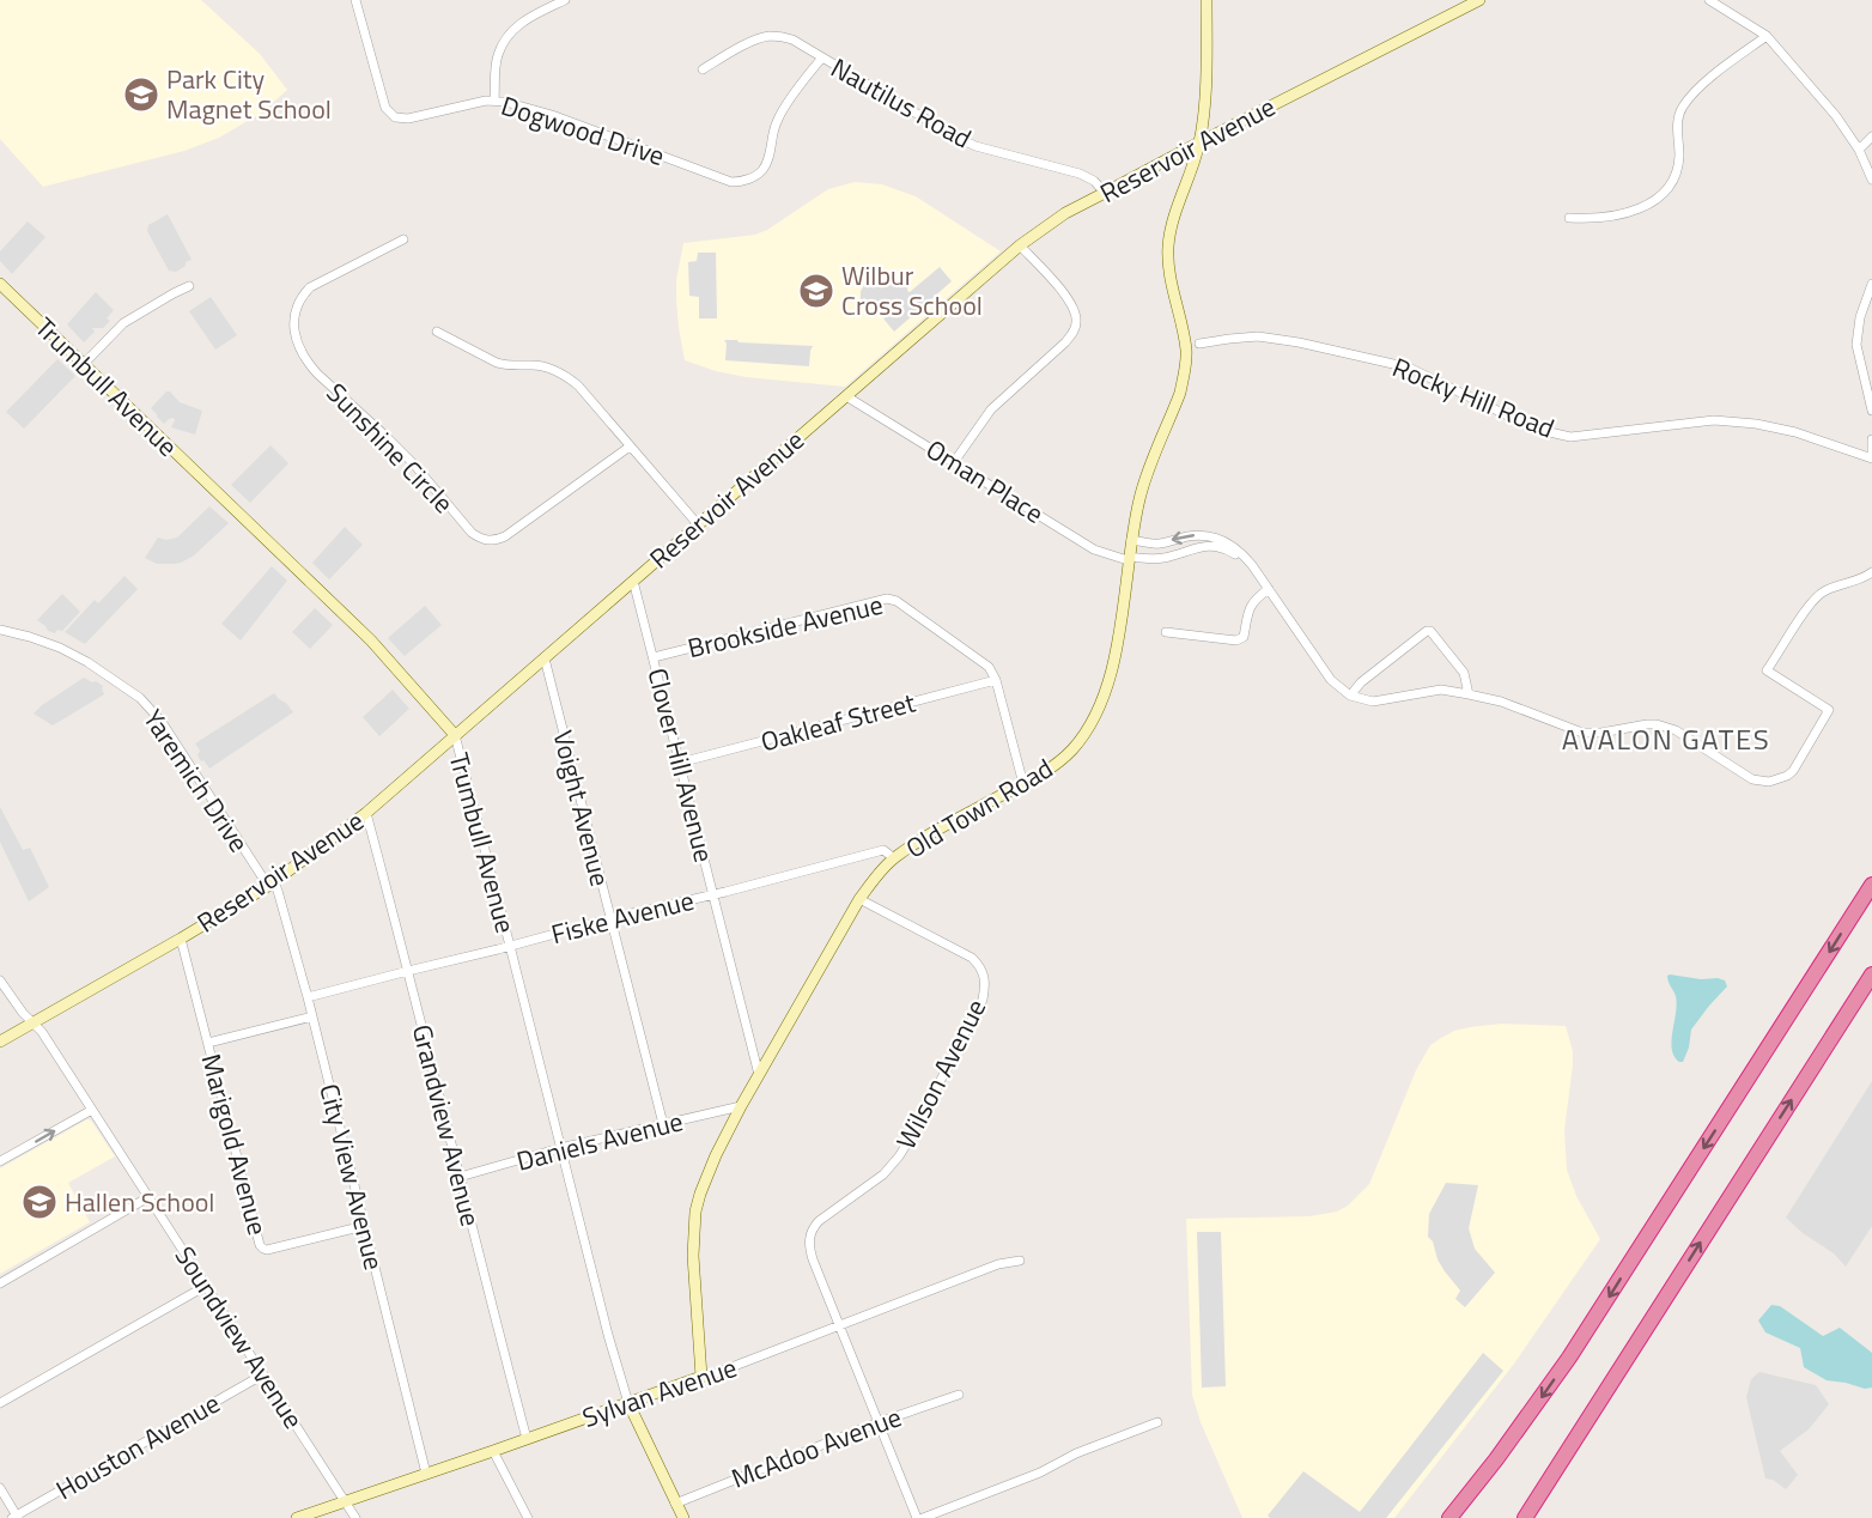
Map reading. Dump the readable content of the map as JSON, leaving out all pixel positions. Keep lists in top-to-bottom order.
{
  "streets": {
    "main road": [
      "Reservoir Avenue",
      "Trumbull Avenue",
      "Old Town Road",
      "Sylvan Avenue"
    ],
    "street": [
      "Nautilus Road",
      "Dogwood Drive",
      "Rocky Hill Road",
      "Sunshine Circle",
      "Oman Place",
      "Brookside Avenue",
      "Oakleaf Street",
      "Clover Hill Avenue",
      "Yaremich Drive",
      "Voight Avenue",
      "Fiske Avenue",
      "Wilson Avenue",
      "Grandview Avenue",
      "Daniels Avenue",
      "Marigold Avenue",
      "City View Avenue",
      "Soundview Avenue",
      "Houston Avenue",
      "McAdoo Avenue"
    ]
  },
  "crossings": [
    ["Nautilus Road", "Dogwood Drive"],
    ["Nautilus Road", "Reservoir Avenue"],
    ["Reservoir Avenue", "Trumbull Avenue"],
    ["Reservoir Avenue", "Oman Place"],
    ["Reservoir Avenue", "Clover Hill Avenue"],
    ["Reservoir Avenue", "Yaremich Drive"],
    ["Reservoir Avenue", "Voight Avenue"],
    ["Reservoir Avenue", "Old Town Road"],
    ["Reservoir Avenue", "Grandview Avenue"],
    ["Reservoir Avenue", "Marigold Avenue"],
    ["Reservoir Avenue", "City View Avenue"],
    ["Reservoir Avenue", "Soundview Avenue"],
    ["Trumbull Avenue", "Fiske Avenue"],
    ["Trumbull Avenue", "Daniels Avenue"],
    ["Trumbull Avenue", "Sylvan Avenue"],
    ["Oman Place", "Old Town Road"],
    ["Brookside Avenue", "Oakleaf Street"],
    ["Brookside Avenue", "Clover Hill Avenue"],
    ["Brookside Avenue", "Old Town Road"],
    ["Oakleaf Street", "Clover Hill Avenue"],
    ["Clover Hill Avenue", "Old Town Road"],
    ["Clover Hill Avenue", "Fiske Avenue"],
    ["Yaremich Drive", "City View Avenue"],
    ["Voight Avenue", "Fiske Avenue"],
    ["Voight Avenue", "Daniels Avenue"],
    ["Old Town Road", "Fiske Avenue"],
    ["Old Town Road", "Wilson Avenue"],
    ["Old Town Road", "Daniels Avenue"],
    ["Old Town Road", "Sylvan Avenue"],
    ["Fiske Avenue", "Grandview Avenue"],
    ["Fiske Avenue", "City View Avenue"],
    ["Wilson Avenue", "Sylvan Avenue"],
    ["Wilson Avenue", "McAdoo Avenue"],
    ["Grandview Avenue", "Daniels Avenue"],
    ["Grandview Avenue", "Sylvan Avenue"],
    ["Marigold Avenue", "City View Avenue"],
    ["City View Avenue", "Sylvan Avenue"],
    ["Soundview Avenue", "Sylvan Avenue"],
    ["Soundview Avenue", "Houston Avenue"]
  ],
  "districts": ["AVALON GATES"],
  "places": {
    "school or university": ["Park City Magnet School", "Wilbur Cross School", "Hallen School"]
  }
}
